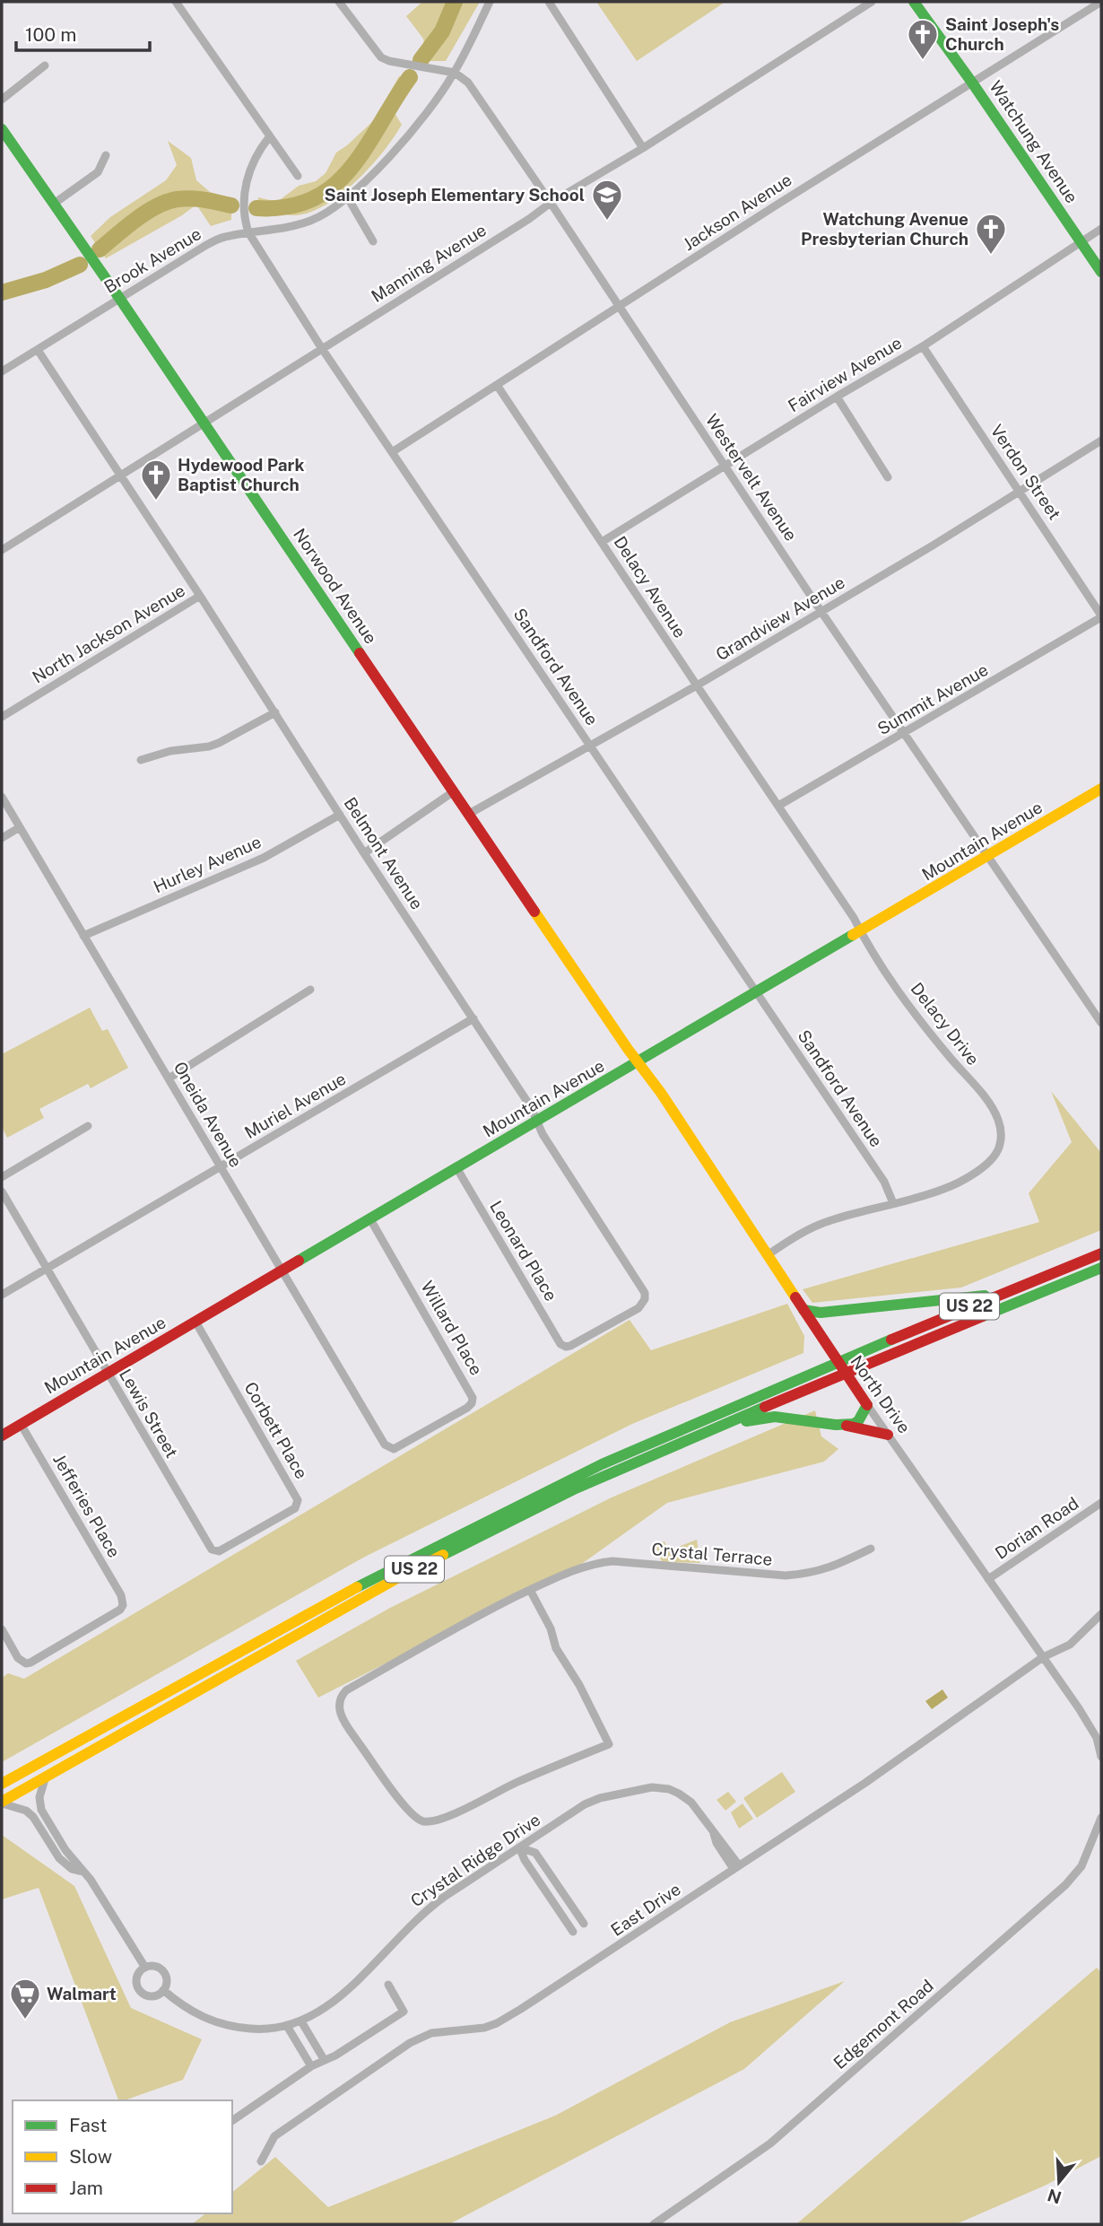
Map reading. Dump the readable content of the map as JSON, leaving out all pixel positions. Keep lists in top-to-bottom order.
{
  "streets": {
    "main road": [
      "Watchung Avenue",
      "Norwood Avenue",
      "Mountain Avenue",
      "US 22",
      "North Drive"
    ],
    "street": [
      "Jackson Avenue",
      "Brook Avenue",
      "Manning Avenue",
      "Fairview Avenue",
      "Verdon Street",
      "Westervelt Avenue",
      "Delacy Avenue",
      "Grandview Avenue",
      "North Jackson Avenue",
      "Sandford Avenue",
      "Summit Avenue",
      "Belmont Avenue",
      "Hurley Avenue",
      "Delacy Drive",
      "Muriel Avenue",
      "Oneida Avenue",
      "Leonard Place",
      "Willard Place",
      "Lewis Street",
      "Corbett Place",
      "Jefferies Place",
      "Dorian Road",
      "Crystal Terrace",
      "Crystal Ridge Drive",
      "East Drive",
      "Edgemont Road"
    ]
  },
  "crossings": [
    ["Watchung Avenue", "Jackson Avenue"],
    ["Watchung Avenue", "Fairview Avenue"],
    ["Jackson Avenue", "Westervelt Avenue"],
    ["Jackson Avenue", "Delacy Avenue"],
    ["Jackson Avenue", "Sandford Avenue"],
    ["Brook Avenue", "Westervelt Avenue"],
    ["Brook Avenue", "Norwood Avenue"],
    ["Brook Avenue", "Sandford Avenue"],
    ["Brook Avenue", "Belmont Avenue"],
    ["Manning Avenue", "Westervelt Avenue"],
    ["Manning Avenue", "Norwood Avenue"],
    ["Manning Avenue", "Sandford Avenue"],
    ["Manning Avenue", "Belmont Avenue"],
    ["Fairview Avenue", "Verdon Street"],
    ["Fairview Avenue", "Westervelt Avenue"],
    ["Fairview Avenue", "Delacy Avenue"],
    ["Verdon Street", "Grandview Avenue"],
    ["Verdon Street", "Summit Avenue"],
    ["Westervelt Avenue", "Grandview Avenue"],
    ["Westervelt Avenue", "Summit Avenue"],
    ["Westervelt Avenue", "Mountain Avenue"],
    ["Norwood Avenue", "Grandview Avenue"],
    ["Norwood Avenue", "Mountain Avenue"],
    ["Norwood Avenue", "North Drive"],
    ["Delacy Avenue", "Grandview Avenue"],
    ["Delacy Avenue", "Summit Avenue"],
    ["Delacy Avenue", "Mountain Avenue"],
    ["Delacy Avenue", "Delacy Drive"],
    ["Grandview Avenue", "Sandford Avenue"],
    ["North Jackson Avenue", "Belmont Avenue"],
    ["Sandford Avenue", "Mountain Avenue"],
    ["Sandford Avenue", "Delacy Drive"],
    ["Mountain Avenue", "Belmont Avenue"],
    ["Mountain Avenue", "Delacy Drive"],
    ["Mountain Avenue", "Oneida Avenue"],
    ["Mountain Avenue", "Leonard Place"],
    ["Mountain Avenue", "Willard Place"],
    ["Mountain Avenue", "North Drive"],
    ["Mountain Avenue", "Lewis Street"],
    ["Mountain Avenue", "Corbett Place"],
    ["Mountain Avenue", "Jefferies Place"],
    ["Belmont Avenue", "Hurley Avenue"],
    ["Belmont Avenue", "Muriel Avenue"],
    ["Belmont Avenue", "Leonard Place"],
    ["Hurley Avenue", "Oneida Avenue"],
    ["Muriel Avenue", "Oneida Avenue"],
    ["Muriel Avenue", "Lewis Street"],
    ["Oneida Avenue", "Willard Place"],
    ["US 22", "North Drive"],
    ["US 22", "Crystal Ridge Drive"],
    ["North Drive", "Dorian Road"],
    ["North Drive", "East Drive"],
    ["Lewis Street", "Corbett Place"],
    ["Crystal Ridge Drive", "East Drive"]
  ],
  "places": {
    "church": ["Saint Joseph's Church", "Watchung Avenue Presbyterian Church", "Hydewood Park Baptist Church"],
    "school or university": ["Saint Joseph Elementary School"],
    "supermarket": ["Walmart"]
  },
  "legend": ["Fast", "Slow", "Jam"],
  "scale_bar": "100 m",
  "north": "bottom"
}
